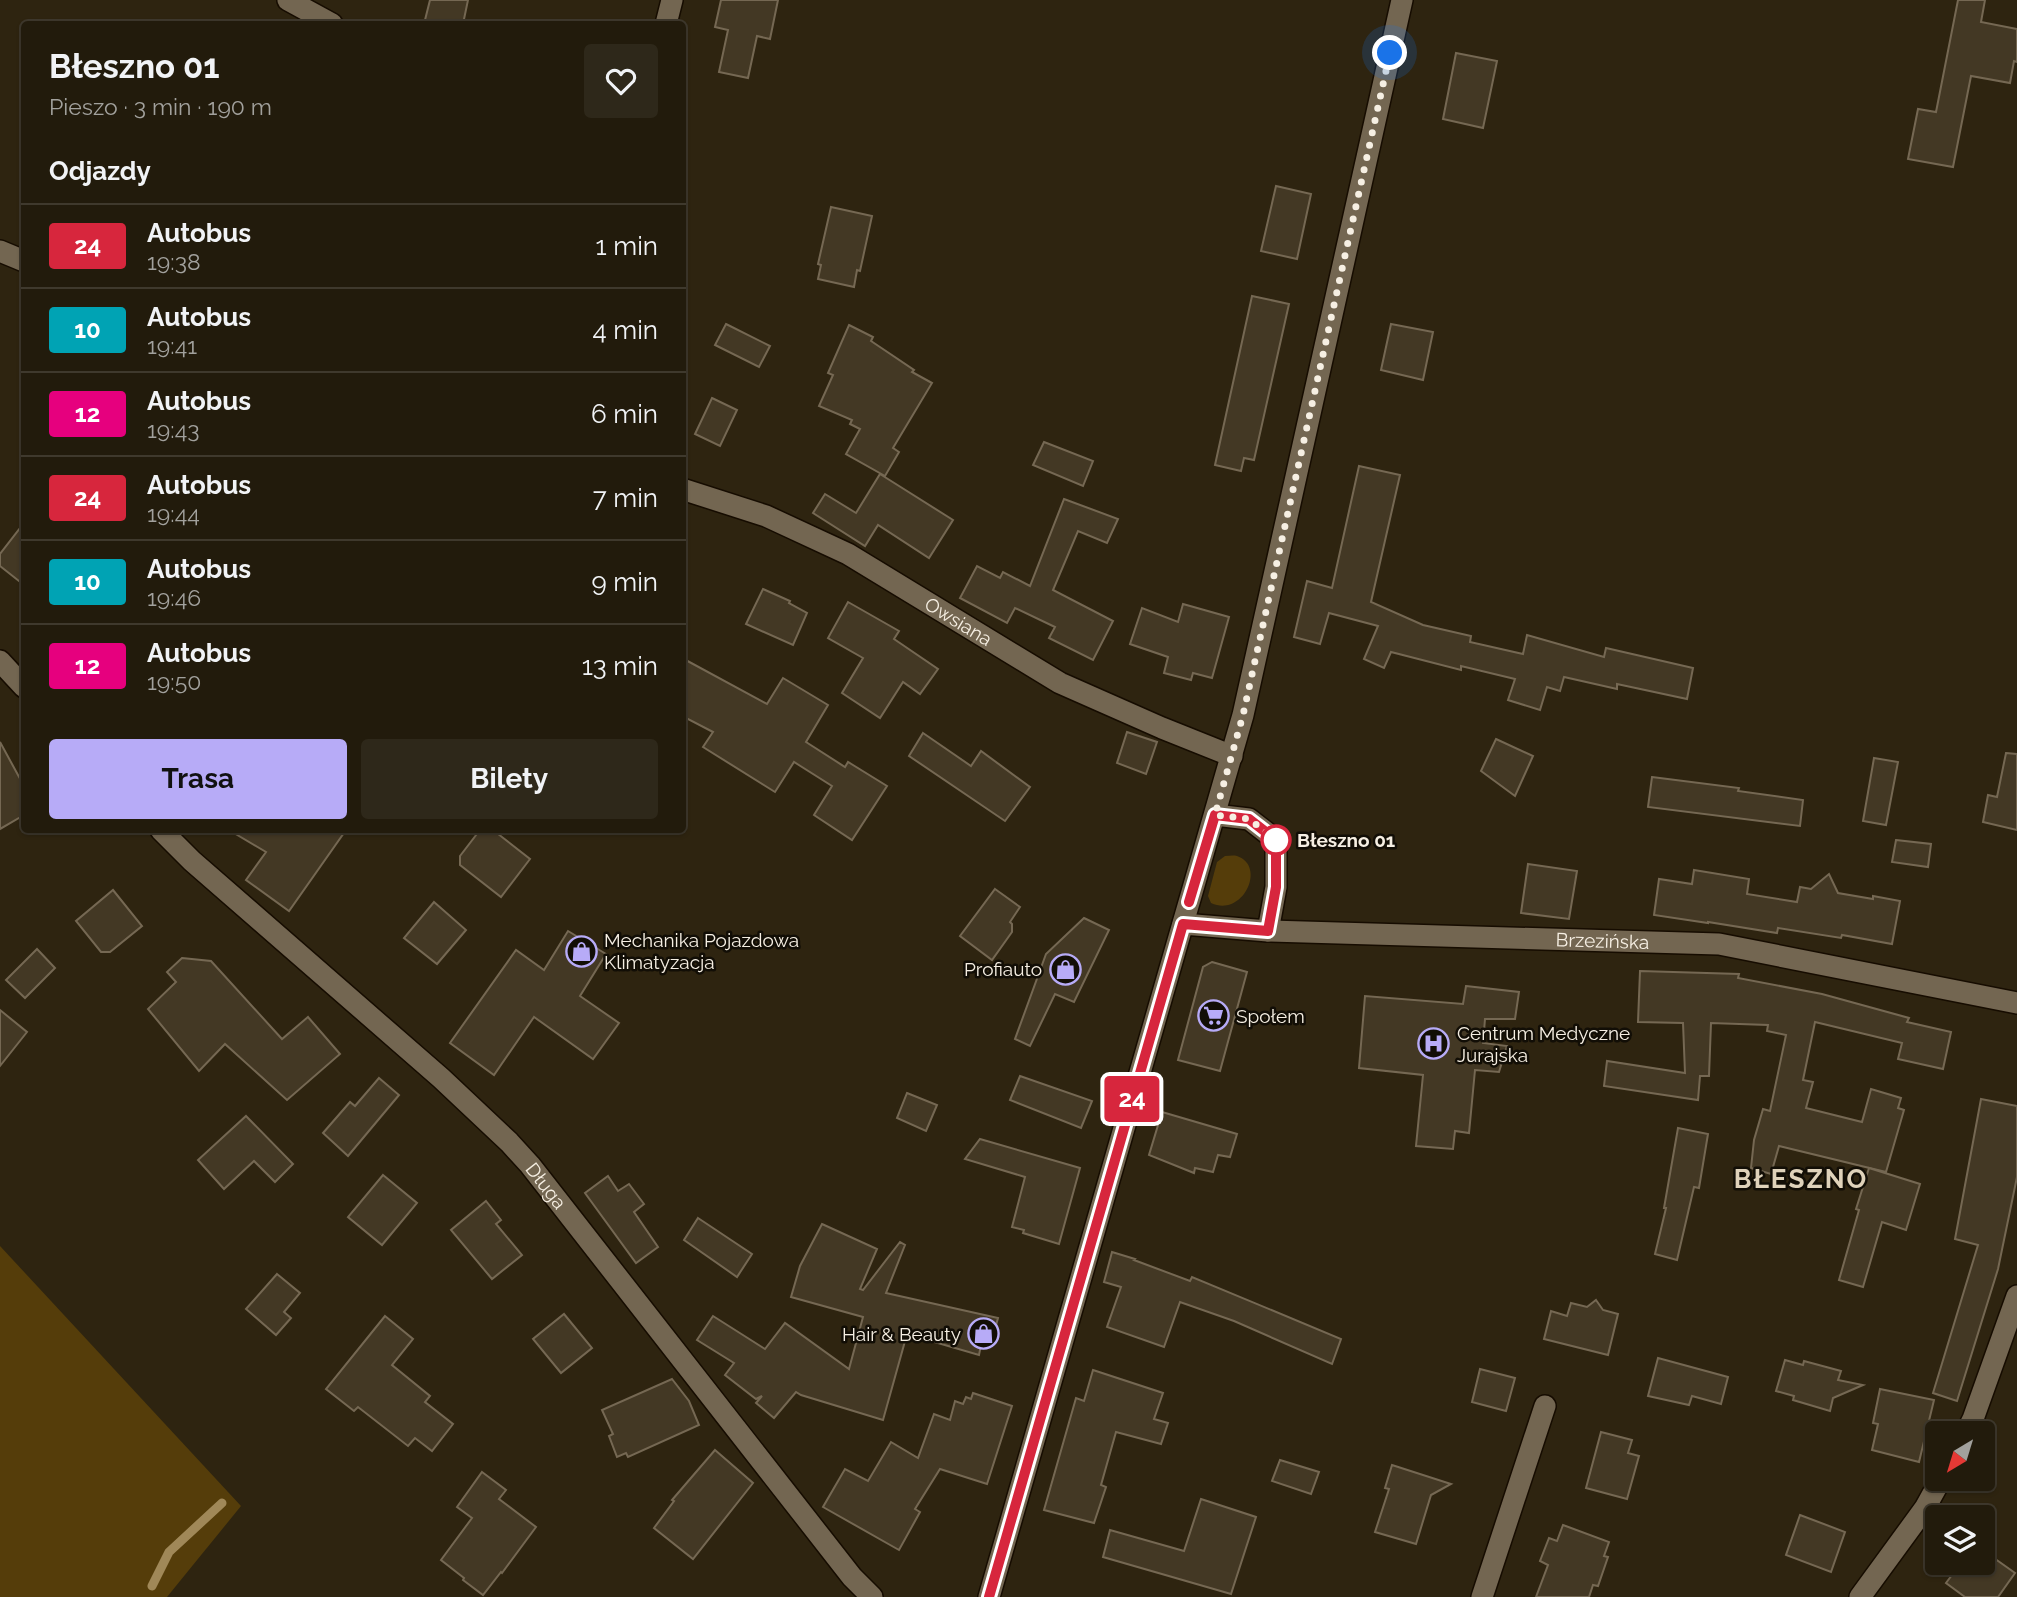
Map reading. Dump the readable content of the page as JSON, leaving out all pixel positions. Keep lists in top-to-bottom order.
{
  "streets": {
    "street": ["Owsiana", "Brzezińska", "Długa"]
  },
  "districts": ["BŁESZNO"],
  "places": {
    "other": ["Błeszno 01"],
    "shop": ["Mechanika Pojazdowa Klimatyzacja", "Profiauto", "Hair & Beauty"],
    "supermarket": ["Społem"],
    "hospital": ["Centrum Medyczne Jurajska"]
  },
  "lines": ["bus line 24"],
  "north": "bottom left",
  "page": {
    "on_map": "24",
    "heading": [
      ["Błeszno 01", "Pieszo · 3 min · 190 m"],
      "Odjazdy"
    ],
    "list": [
      {
        "mark": "24",
        "name": "Autobus",
        "note": "19:38",
        "value": "1 min"
      },
      {
        "mark": "10",
        "name": "Autobus",
        "note": "19:41",
        "value": "4 min"
      },
      {
        "mark": "12",
        "name": "Autobus",
        "note": "19:43",
        "value": "6 min"
      },
      {
        "mark": "24",
        "name": "Autobus",
        "note": "19:44",
        "value": "7 min"
      },
      {
        "mark": "10",
        "name": "Autobus",
        "note": "19:46",
        "value": "9 min"
      },
      {
        "mark": "12",
        "name": "Autobus",
        "note": "19:50",
        "value": "13 min"
      }
    ],
    "buttons": ["Trasa", "Bilety"]
  }
}
